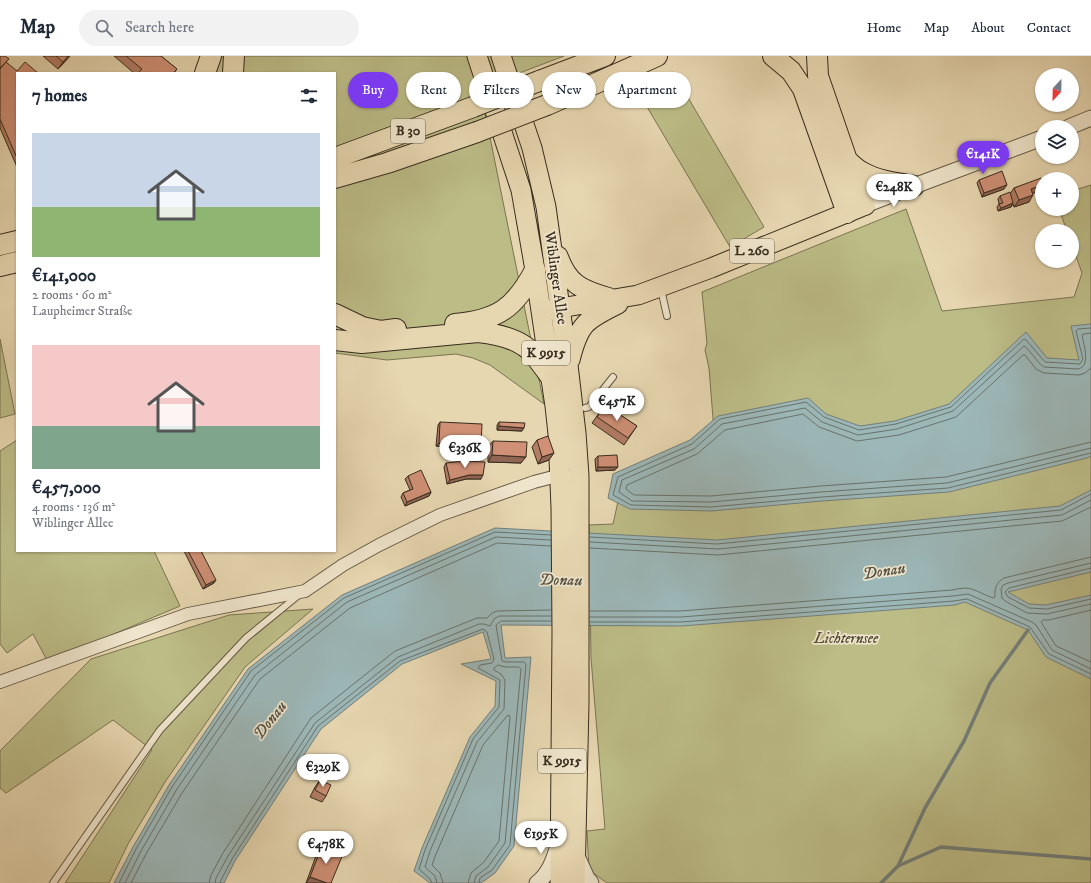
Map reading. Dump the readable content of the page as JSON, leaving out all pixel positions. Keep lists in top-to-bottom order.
{
  "streets": {
    "highway": ["B 30"],
    "main road": ["L 260", "Wiblinger Allee", "K 9915"]
  },
  "crossings": [
    ["L 260", "Wiblinger Allee"],
    ["Wiblinger Allee", "K 9915"]
  ],
  "water": ["Donau"],
  "parks": ["Lichternsee"],
  "north": "bottom",
  "page": {
    "header": "Map",
    "search": "Search here",
    "nav": [
      "Home",
      "Map",
      "About",
      "Contact"
    ],
    "map_buttons": ["+", "−"],
    "chip": [
      "Buy",
      "Rent",
      "Filters",
      "New",
      "Apartment"
    ],
    "heading": "7 homes",
    "list": [
      {
        "name": "€141,000",
        "note": "2 rooms · 60 m² · Laupheimer Straße"
      },
      {
        "name": "€457,000",
        "note": "4 rooms · 136 m² · Wiblinger Allee"
      }
    ],
    "price": [
      "€141K",
      "€248K",
      "€457K",
      "€336K",
      "€329K",
      "€195K",
      "€478K"
    ]
  }
}
